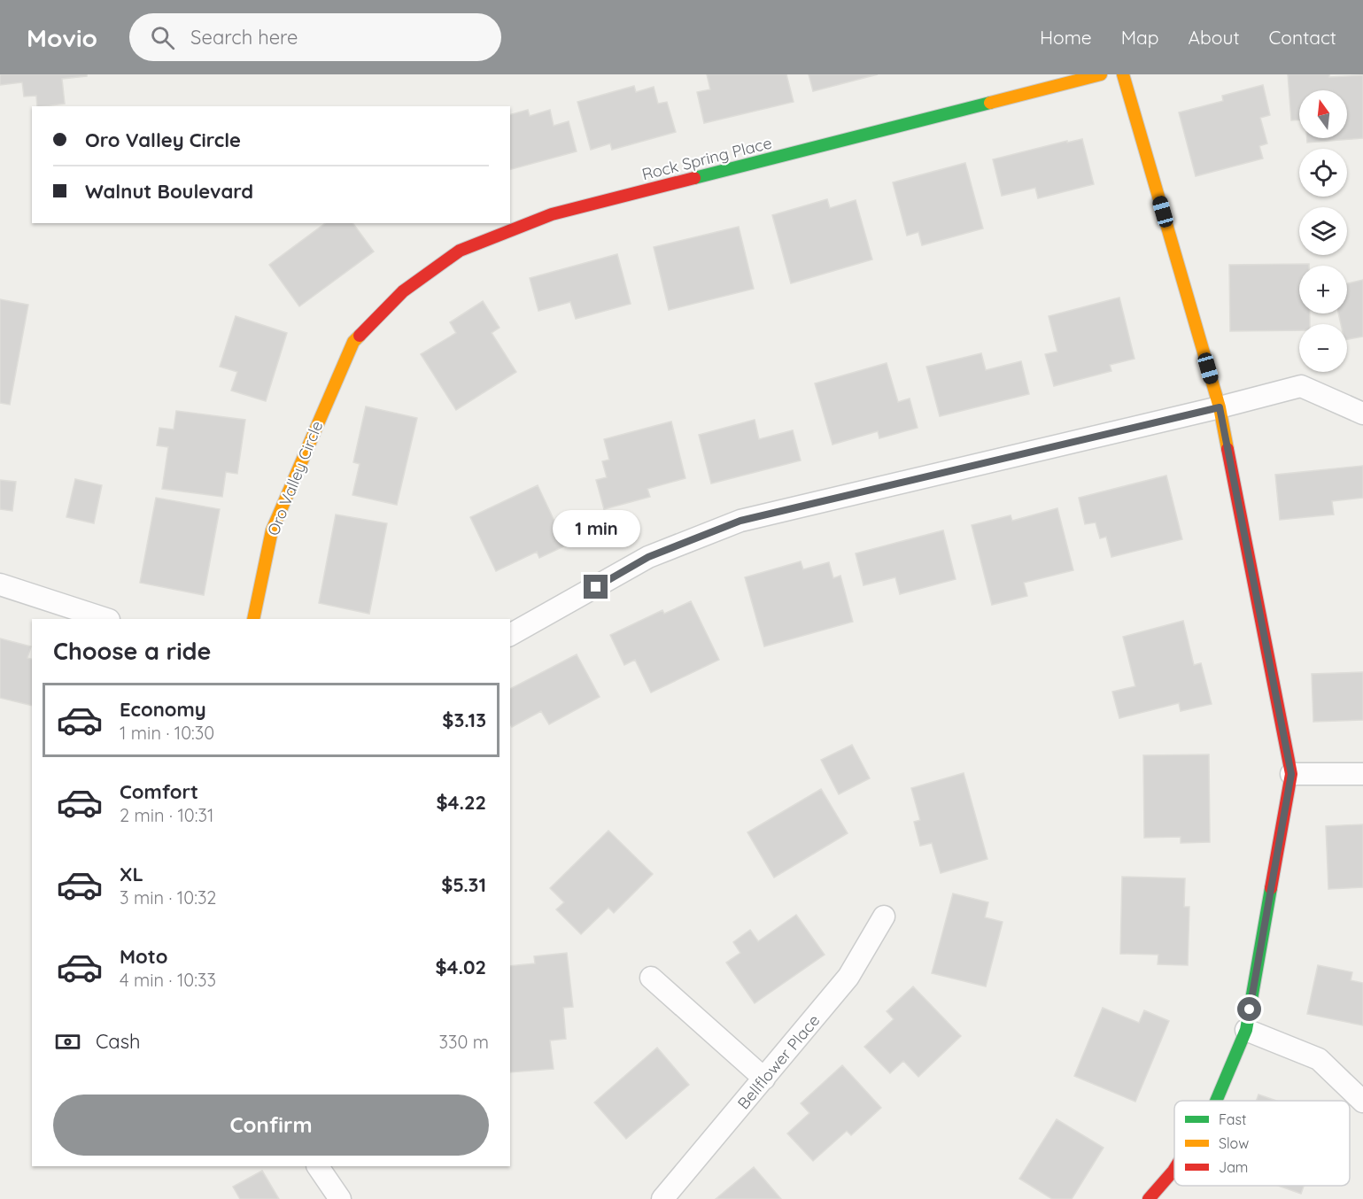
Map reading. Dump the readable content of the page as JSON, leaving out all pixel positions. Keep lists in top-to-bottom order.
{
  "streets": {
    "street": ["Rock Spring Place", "Oro Valley Circle", "Bellflower Place"]
  },
  "crossings": [
    ["Rock Spring Place", "Oro Valley Circle"]
  ],
  "legend": ["Fast", "Slow", "Jam"],
  "north": "top",
  "page": {
    "header": "Movio",
    "search": "Search here",
    "nav": [
      "Home",
      "Map",
      "About",
      "Contact"
    ],
    "map_buttons": ["+", "−"],
    "banner": ["Oro Valley Circle", "Walnut Boulevard"],
    "bubble": "1 min",
    "heading": "Choose a ride",
    "list": [
      {
        "name": "Economy",
        "note": "1 min · 10:30",
        "value": "$3.13"
      },
      {
        "name": "Comfort",
        "note": "2 min · 10:31",
        "value": "$4.22"
      },
      {
        "name": "XL",
        "note": "3 min · 10:32",
        "value": "$5.31"
      },
      {
        "name": "Moto",
        "note": "4 min · 10:33",
        "value": "$4.02"
      }
    ],
    "pay": ["Cash", "330 m"],
    "buttons": "Confirm"
  }
}
